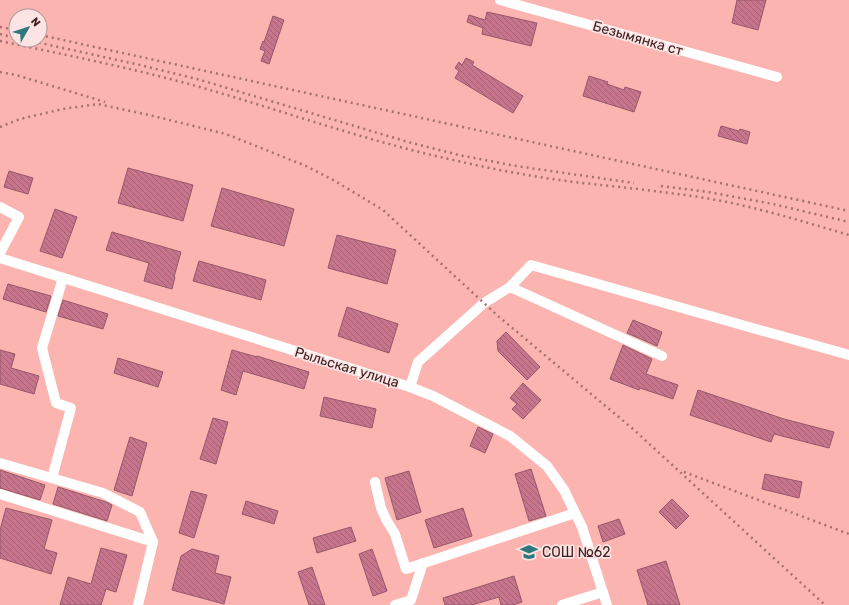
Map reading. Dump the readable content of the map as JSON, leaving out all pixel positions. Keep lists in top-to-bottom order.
{
  "streets": {
    "street": ["Безымянка ст", "Рыльская улица"]
  },
  "places": {
    "school or university": ["СОШ №62"]
  },
  "north": "top right"
}
